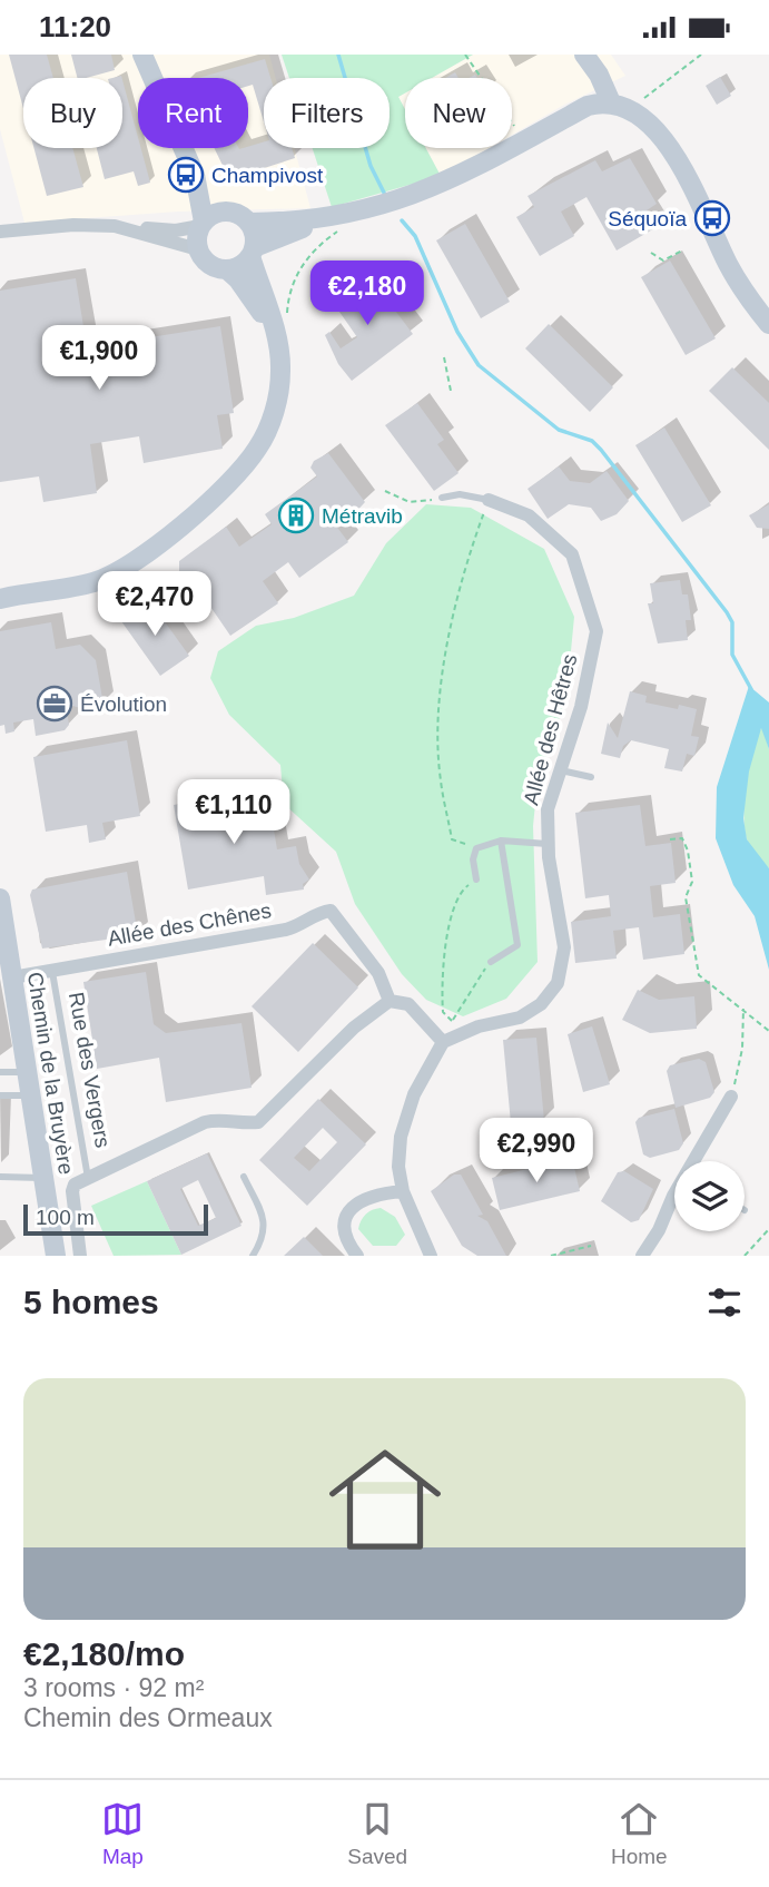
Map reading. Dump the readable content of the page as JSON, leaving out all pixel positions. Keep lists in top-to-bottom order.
{
  "streets": {
    "street": [
      "Allée des Hêtres",
      "Allée des Chênes",
      "Rue des Vergers",
      "Chemin de la Bruyère"
    ]
  },
  "crossings": [
    ["Allée des Chênes", "Rue des Vergers"],
    ["Allée des Chênes", "Chemin de la Bruyère"]
  ],
  "places": {
    "bus stop": ["Champivost", "Séquoïa"],
    "building": ["Métravib"],
    "office": ["Évolution"]
  },
  "scale_bar": "100 m",
  "page": {
    "status": "11:20",
    "chip": [
      "Buy",
      "Rent",
      "Filters",
      "New"
    ],
    "price": [
      "€2,180",
      "€1,900",
      "€2,470",
      "€1,110",
      "€2,990"
    ],
    "scale": "100 m",
    "heading": "5 homes",
    "list": [
      {
        "name": "€2,180/mo",
        "note": "3 rooms · 92 m² · Chemin des Ormeaux"
      }
    ],
    "tabs": ["Map", "Saved", "Home"]
  }
}
